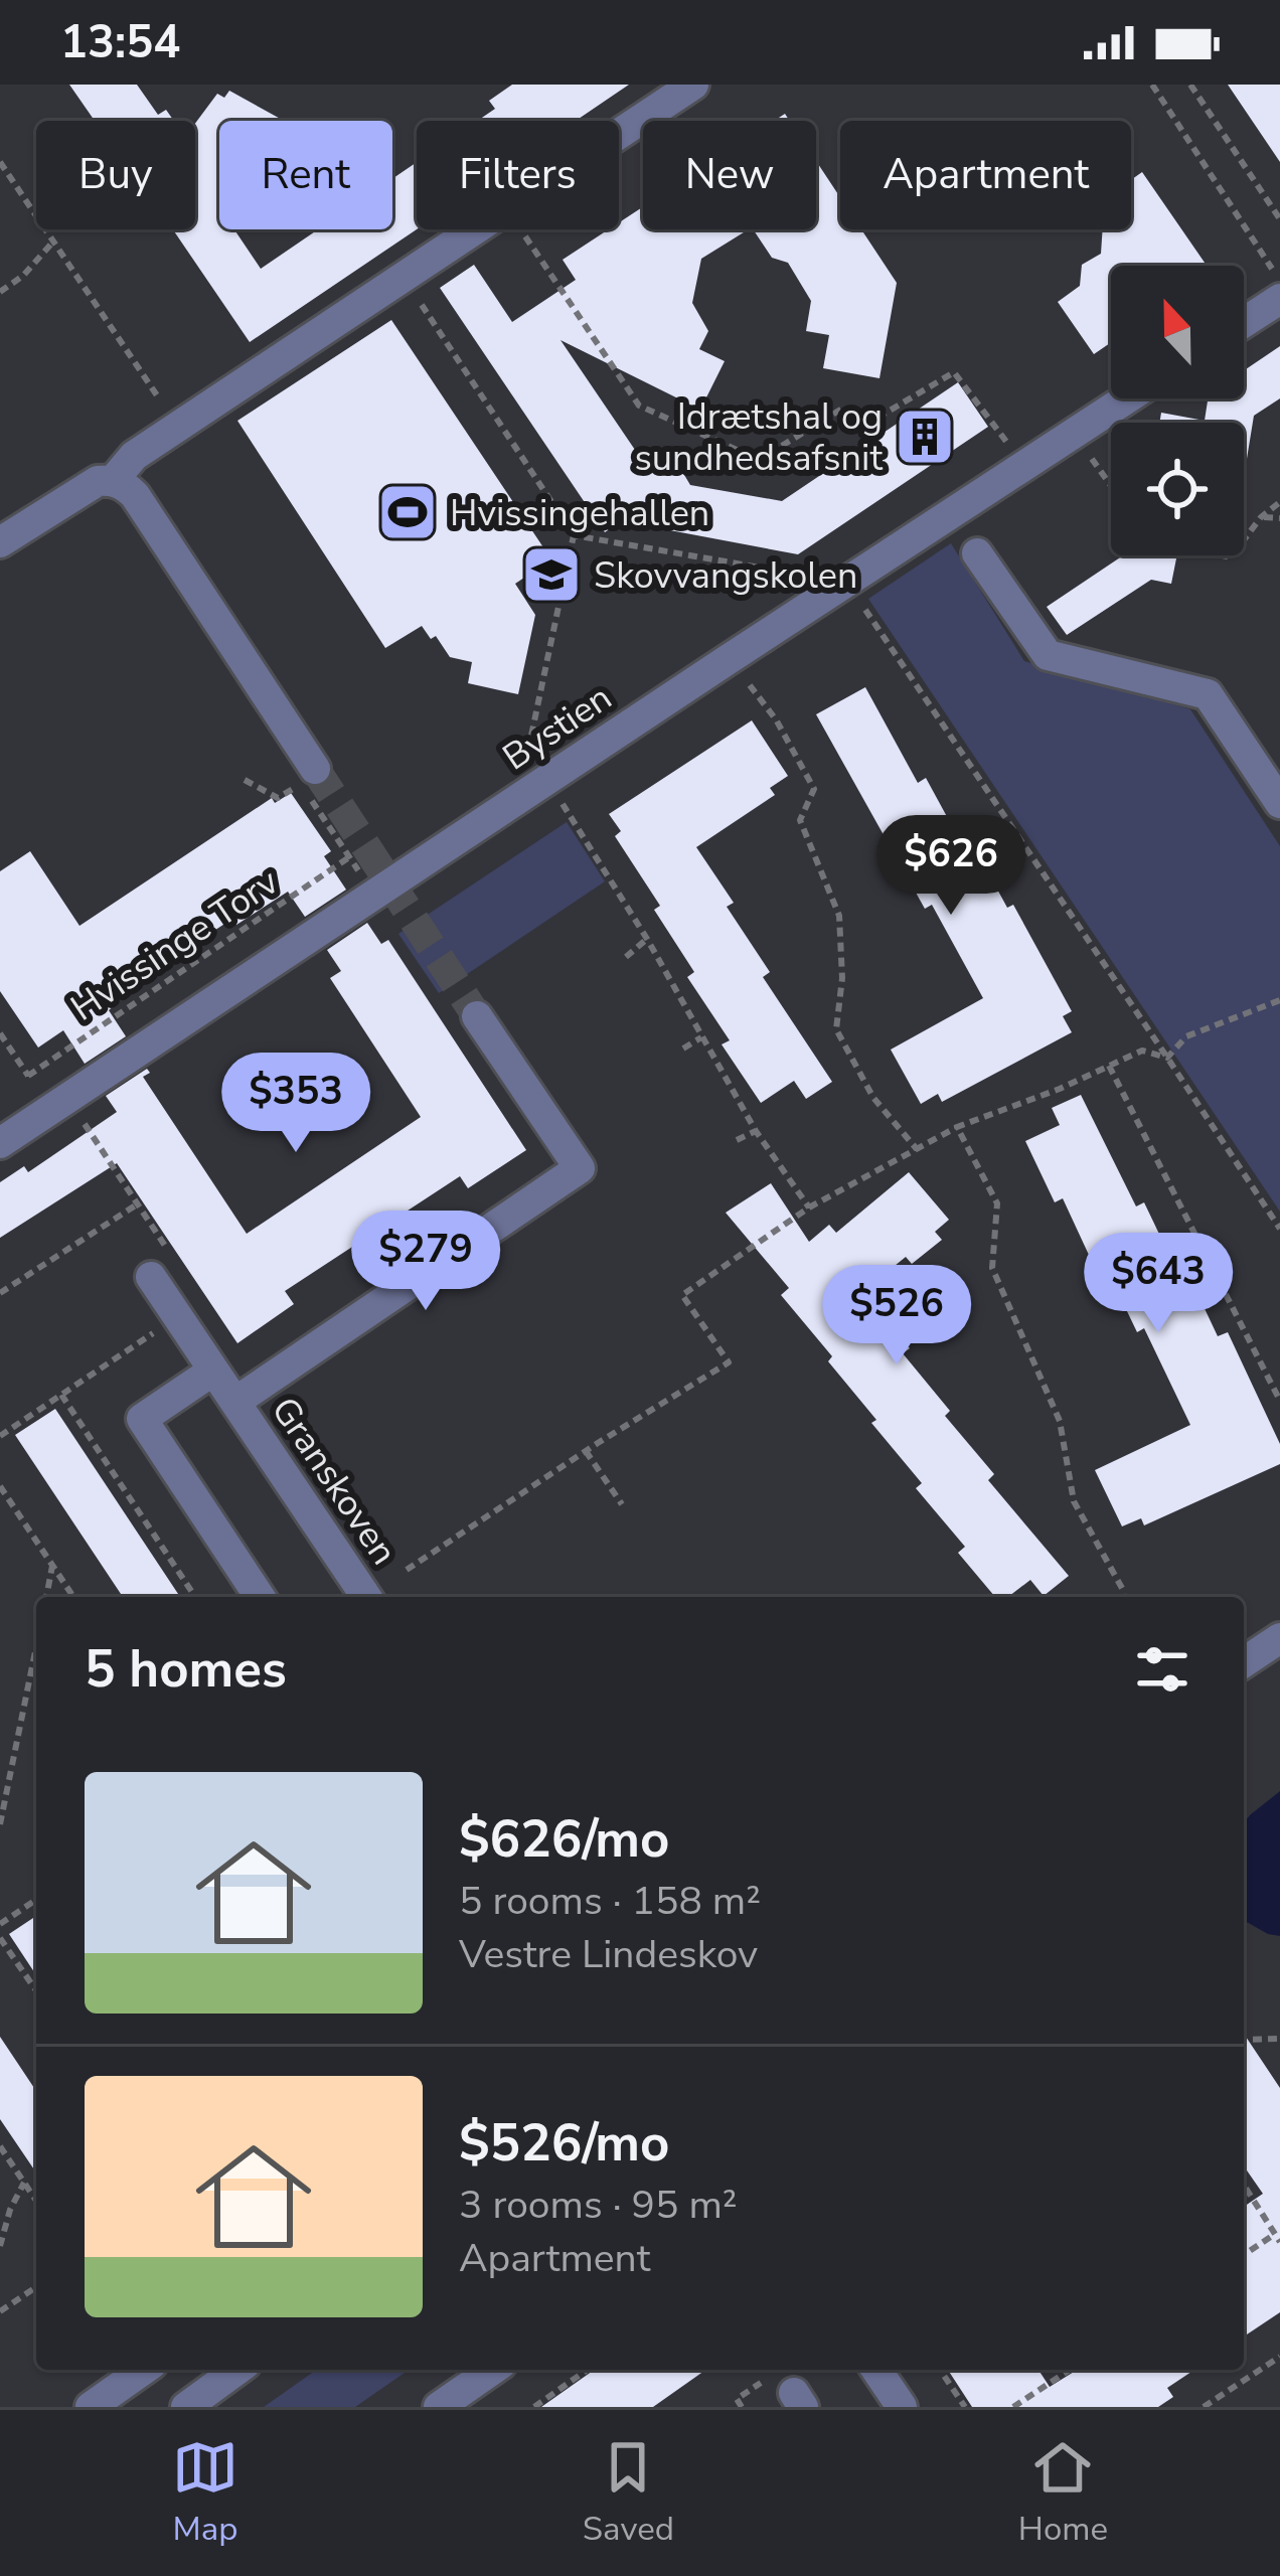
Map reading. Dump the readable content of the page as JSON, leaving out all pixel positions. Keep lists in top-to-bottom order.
{
  "streets": {
    "street": ["Bystien", "Granskoven"],
    "path": ["Hvissinge Torv"]
  },
  "places": {
    "building": ["Idrætshal og sundhedsafsnit"],
    "sports": ["Hvissingehallen"],
    "school or university": ["Skovvangskolen"]
  },
  "north": "top",
  "page": {
    "status": "13:54",
    "chip": [
      "Buy",
      "Rent",
      "Filters",
      "New",
      "Apartment"
    ],
    "price": [
      "$626",
      "$353",
      "$279",
      "$643",
      "$526"
    ],
    "heading": "5 homes",
    "list": [
      {
        "name": "$626/mo",
        "note": "5 rooms · 158 m² · Vestre Lindeskov"
      },
      {
        "name": "$526/mo",
        "note": "3 rooms · 95 m² · Apartment"
      }
    ],
    "tabs": ["Map", "Saved", "Home"]
  }
}
